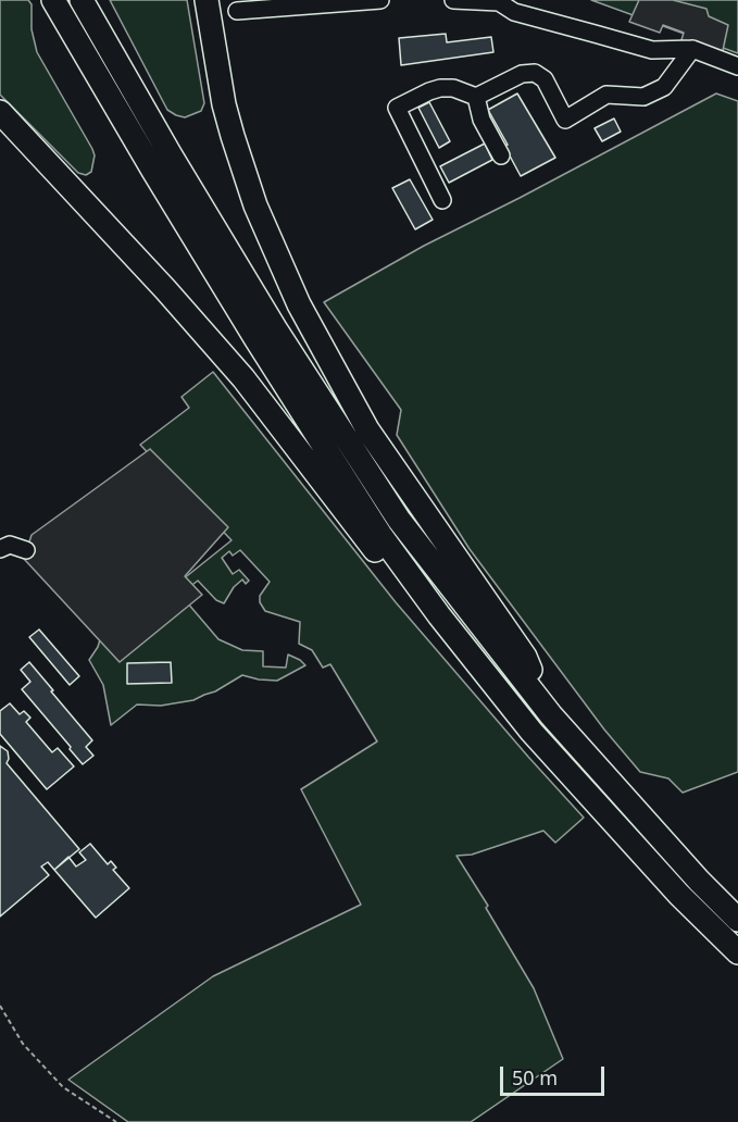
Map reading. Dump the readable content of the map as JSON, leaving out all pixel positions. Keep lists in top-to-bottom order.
{
  "scale_bar": "50 m"
}
